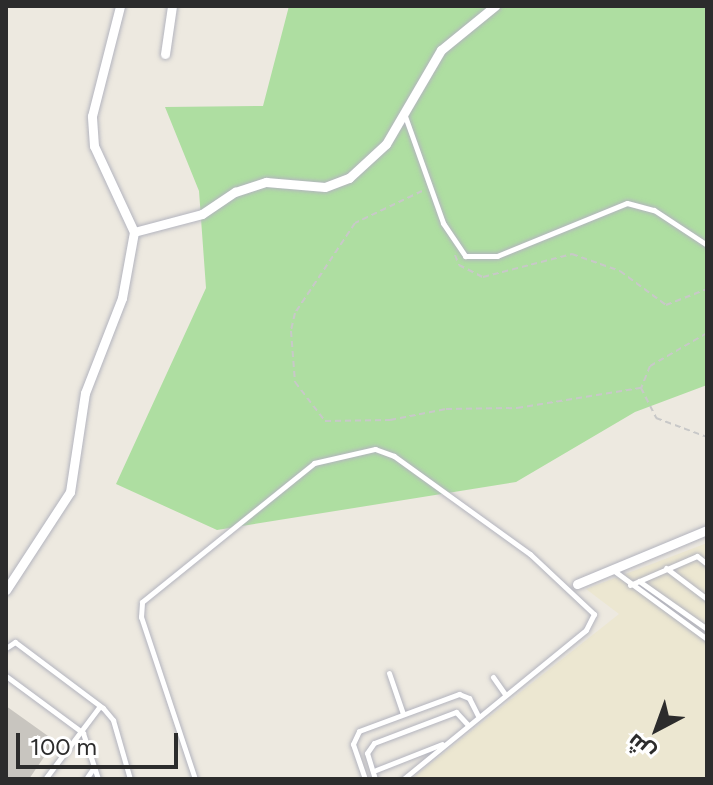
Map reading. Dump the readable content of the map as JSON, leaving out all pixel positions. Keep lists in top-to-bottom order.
{
  "scale_bar": "100 m",
  "north": "bottom left"
}
